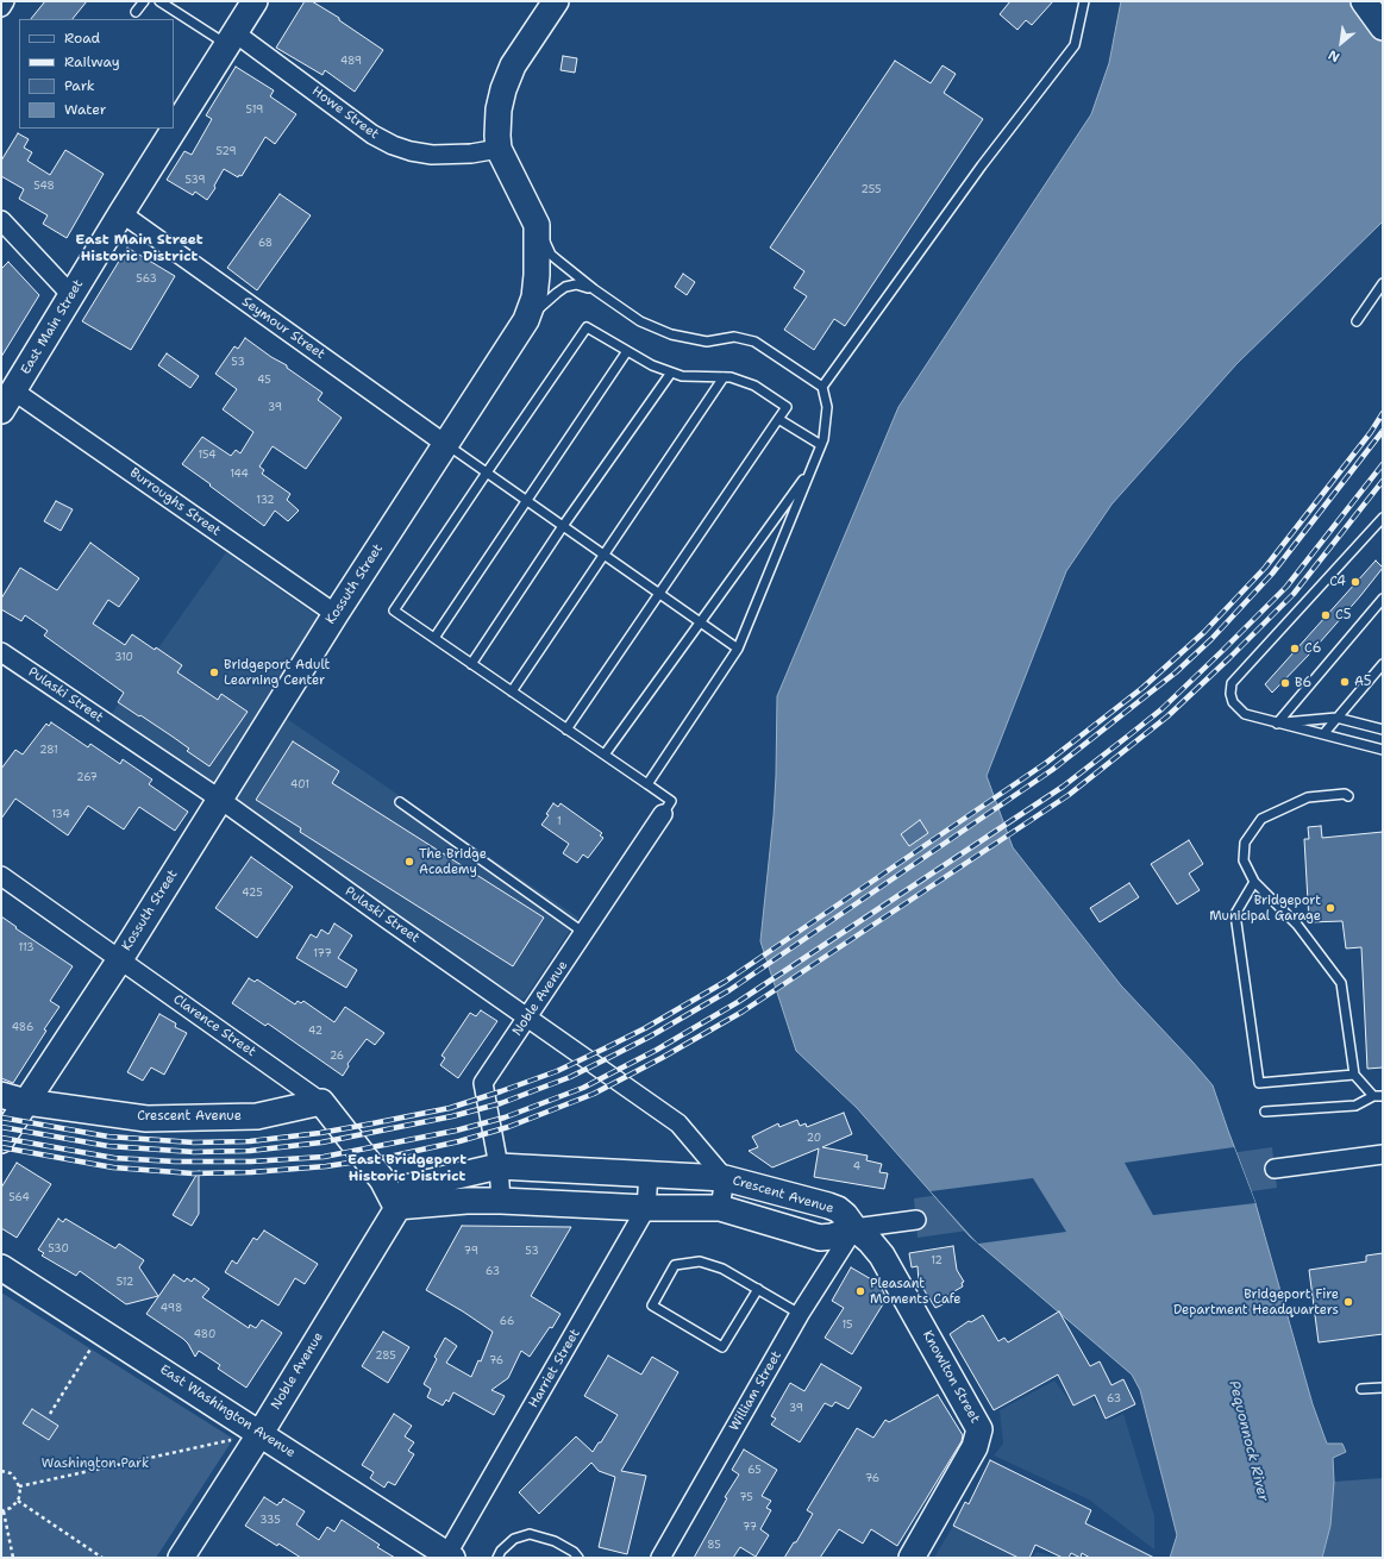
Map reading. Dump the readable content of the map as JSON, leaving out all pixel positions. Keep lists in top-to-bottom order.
{
  "streets": {
    "main road": [
      "East Main Street",
      "Kossuth Street",
      "Noble Avenue",
      "Clarence Street",
      "Crescent Avenue",
      "Knowlton Street",
      "East Washington Avenue"
    ],
    "street": [
      "Howe Street",
      "Seymour Street",
      "Burroughs Street",
      "Pulaski Street",
      "Harriet Street",
      "William Street"
    ]
  },
  "crossings": [
    ["Howe Street", "East Main Street"],
    ["Howe Street", "Kossuth Street"],
    ["East Main Street", "Seymour Street"],
    ["East Main Street", "Burroughs Street"],
    ["Seymour Street", "Kossuth Street"],
    ["Burroughs Street", "Kossuth Street"],
    ["Kossuth Street", "Pulaski Street"],
    ["Kossuth Street", "Clarence Street"],
    ["Kossuth Street", "Crescent Avenue"],
    ["Pulaski Street", "Noble Avenue"],
    ["Pulaski Street", "Crescent Avenue"],
    ["Noble Avenue", "Clarence Street"],
    ["Noble Avenue", "Crescent Avenue"],
    ["Noble Avenue", "East Washington Avenue"],
    ["Clarence Street", "Crescent Avenue"],
    ["Crescent Avenue", "Harriet Street"],
    ["Crescent Avenue", "Knowlton Street"],
    ["Crescent Avenue", "William Street"],
    ["Harriet Street", "East Washington Avenue"],
    ["Knowlton Street", "William Street"]
  ],
  "districts": ["East Main Street Historic District", "East Bridgeport Historic District"],
  "water": ["Pequonnock River"],
  "parks": ["Washington Park"],
  "places": [
    "C4",
    "C5",
    "C6",
    "Bridgeport Adult Learning Center",
    "A5",
    "B6",
    "The Bridge Academy",
    "Bridgeport Municipal Garage",
    "Pleasant Moments Cafe",
    "Bridgeport Fire Department Headquarters"
  ],
  "house_numbers": [
    "489",
    "519",
    "529",
    "539",
    "548",
    "255",
    "68",
    "563",
    "53",
    "45",
    "39",
    "154",
    "144",
    "132",
    "310",
    "281",
    "267",
    "401",
    "134",
    "1",
    "425",
    "113",
    "177",
    "486",
    "42",
    "26",
    "20",
    "4",
    "564",
    "530",
    "79",
    "53",
    "12",
    "63",
    "512",
    "498",
    "66",
    "15",
    "480",
    "285",
    "76",
    "63",
    "39",
    "65",
    "76",
    "75",
    "335",
    "77",
    "85"
  ],
  "legend": [
    "Road",
    "Railway",
    "Park",
    "Water"
  ],
  "north": "bottom left"
}
